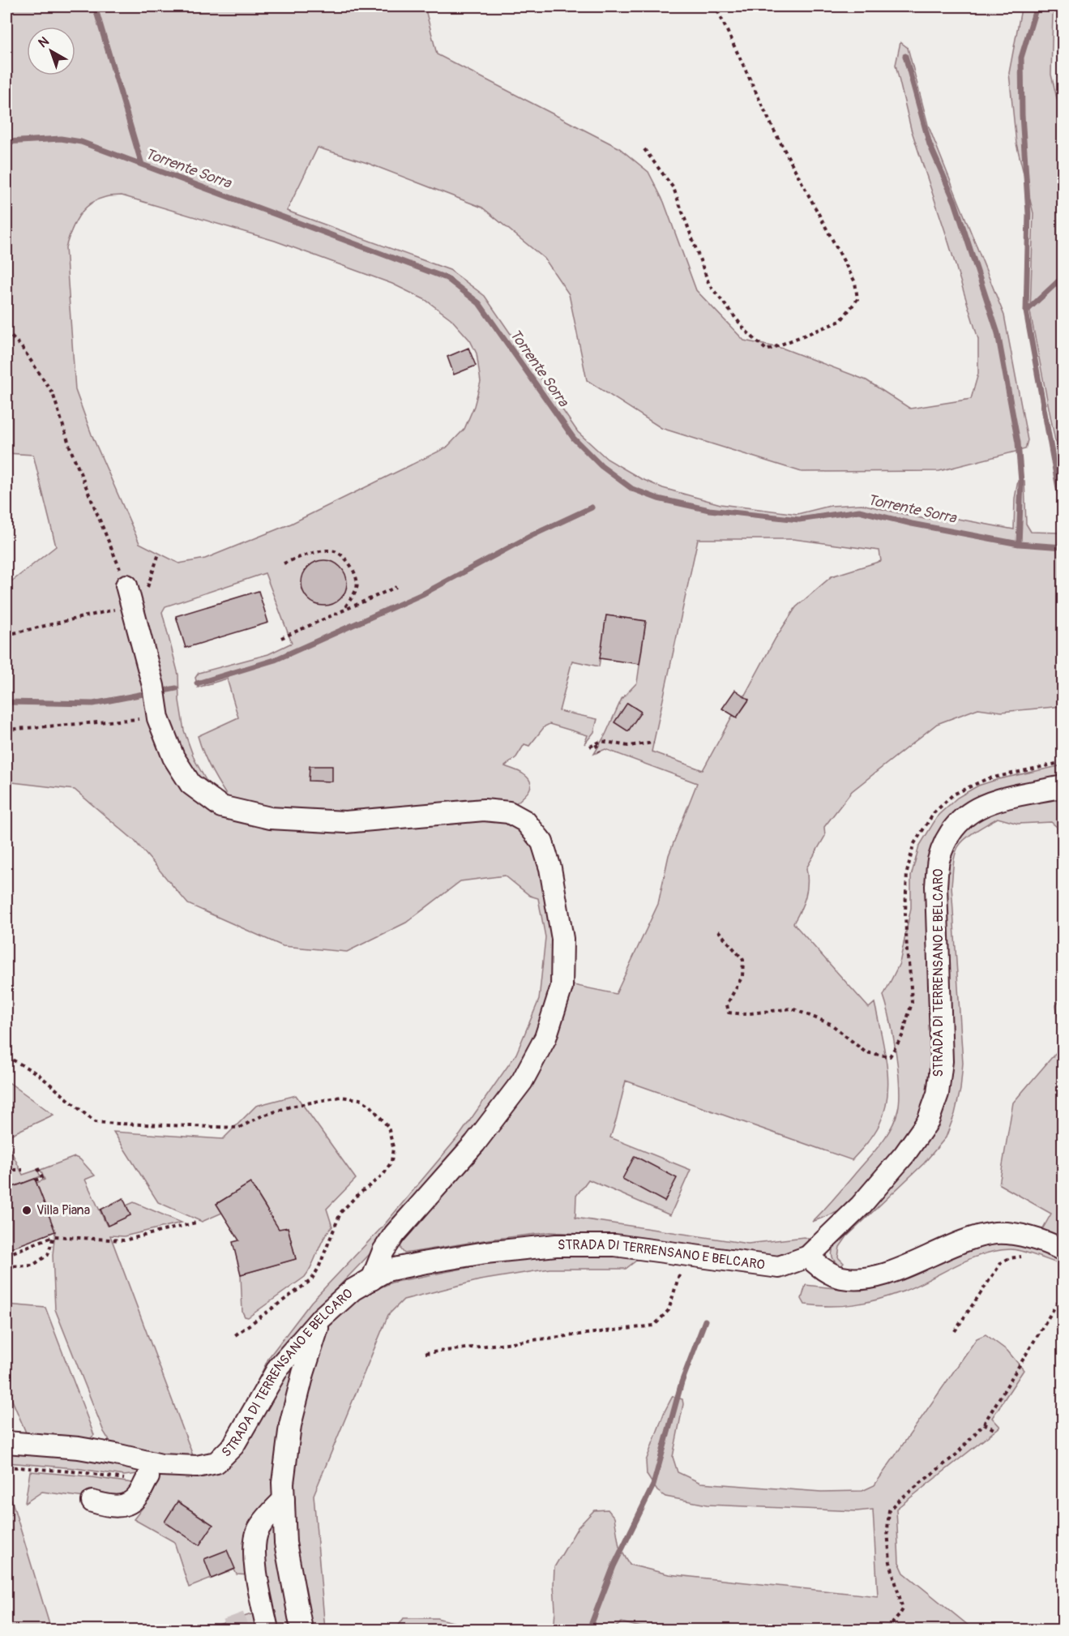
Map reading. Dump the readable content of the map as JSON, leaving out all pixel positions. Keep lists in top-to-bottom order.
{
  "streets": {
    "street": ["STRADA DI TERRENSANO E BELCARO"]
  },
  "water": ["Torrente Sorra"],
  "places": ["Villa Piana"],
  "north": "top left"
}
